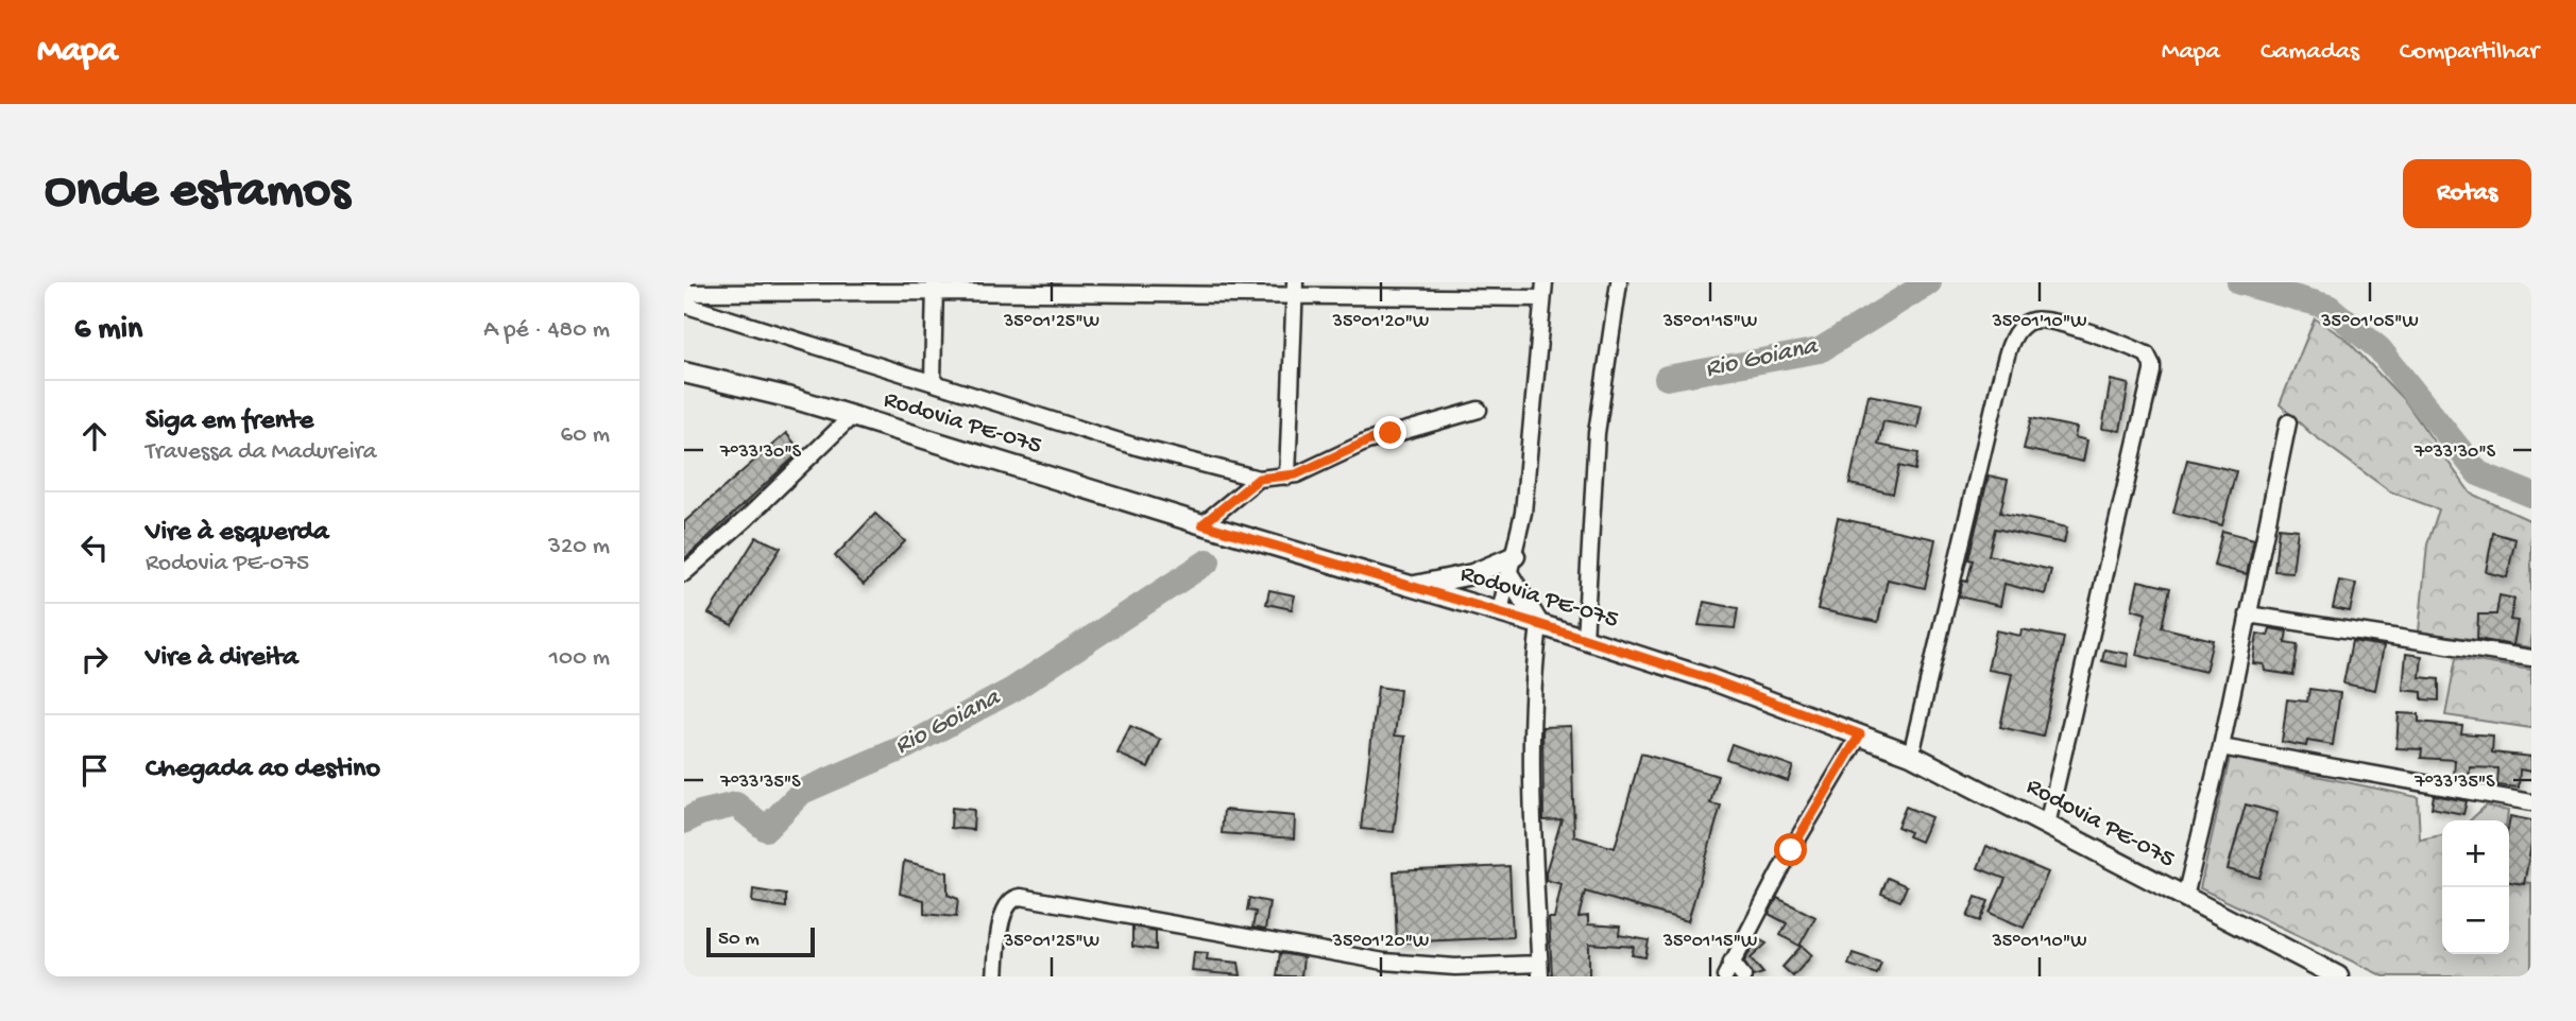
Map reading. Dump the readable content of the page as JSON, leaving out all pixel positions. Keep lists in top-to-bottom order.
{
  "streets": {
    "main road": ["Rodovia PE-075"]
  },
  "water": ["Rio Goiana"],
  "scale_bar": "50 m",
  "page": {
    "header": "Mapa",
    "nav": ["Mapa", "Camadas", "Compartilhar"],
    "buttons": "Rotas",
    "title": "Onde estamos",
    "heading": ["6 min", "A pé · 480 m"],
    "list": [
      ["Siga em frente", "Travessa da Madureira", "60 m"],
      ["Vire à esquerda", "Rodovia PE-075", "320 m"],
      ["Vire à direita", "100 m"],
      "Chegada ao destino"
    ],
    "map_buttons": ["+", "−"],
    "scale": "50 m"
  },
  "coordinates": [
    "35°01'25\"W",
    "35°01'20\"W",
    "35°01'15\"W",
    "35°01'10\"W",
    "35°01'05\"W",
    "7°33'30\"S",
    "7°33'35\"S"
  ]
}
